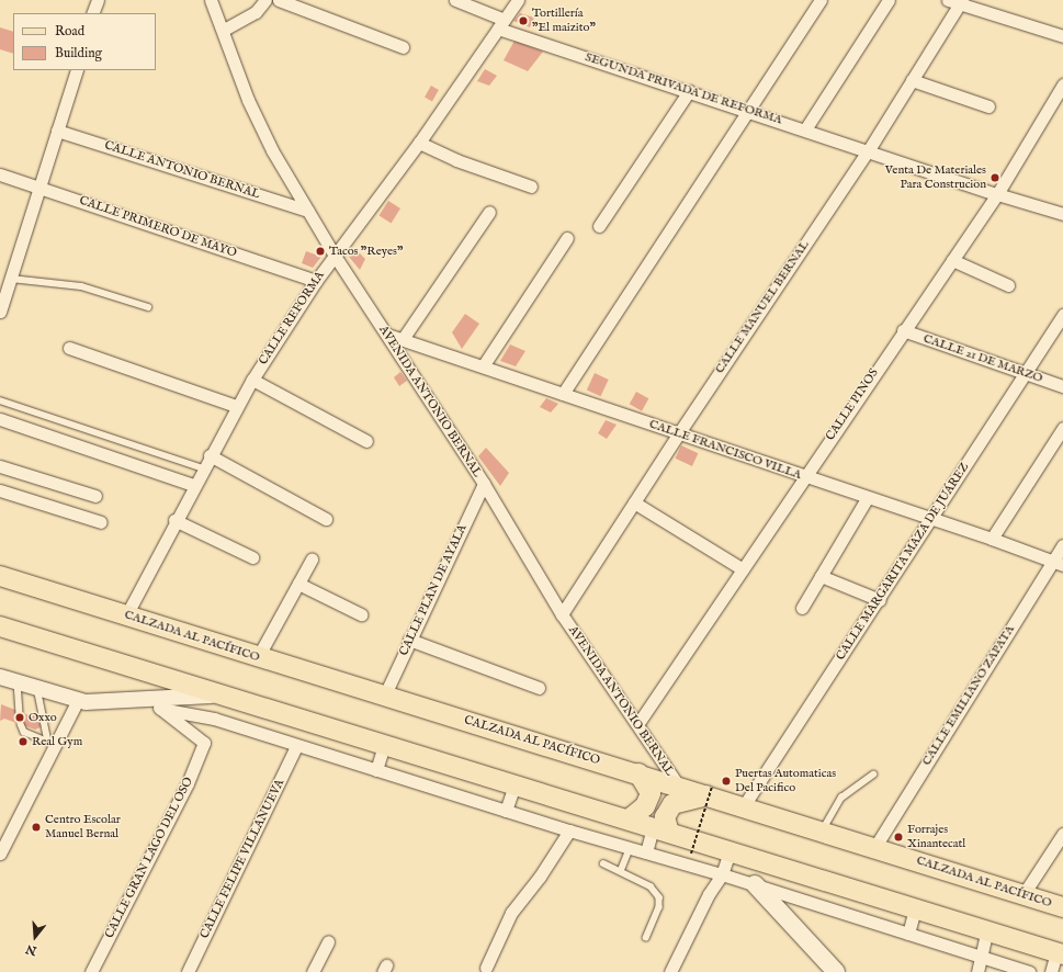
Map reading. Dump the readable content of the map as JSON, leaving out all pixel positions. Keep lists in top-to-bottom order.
{
  "streets": {
    "main road": ["CALZADA AL PACÍFICO"],
    "street": [
      "SEGUNDA PRIVADA DE REFORMA",
      "CALLE ANTONIO BERNAL",
      "CALLE PRIMERO DE MAYO",
      "CALLE MANUEL BERNAL",
      "CALLE REFORMA",
      "CALLE 21 DE MARZO",
      "AVENIDA ANTONIO BERNAL",
      "CALLE PINOS",
      "CALLE FRANCISCO VILLA",
      "CALLE MARGARITA MAZA DE JUÁREZ",
      "CALLE PLAN DE AYALA",
      "CALLE EMILIANO ZAPATA",
      "CALLE GRAN LAGO DEL OSO",
      "CALLE FELIPE VILLANUEVA"
    ]
  },
  "crossings": [
    ["SEGUNDA PRIVADA DE REFORMA", "CALLE MANUEL BERNAL"],
    ["SEGUNDA PRIVADA DE REFORMA", "CALLE REFORMA"],
    ["CALLE ANTONIO BERNAL", "AVENIDA ANTONIO BERNAL"],
    ["CALLE PRIMERO DE MAYO", "CALLE REFORMA"],
    ["CALLE MANUEL BERNAL", "AVENIDA ANTONIO BERNAL"],
    ["CALLE MANUEL BERNAL", "CALLE FRANCISCO VILLA"],
    ["CALLE REFORMA", "AVENIDA ANTONIO BERNAL"],
    ["CALLE REFORMA", "CALZADA AL PACÍFICO"],
    ["CALLE 21 DE MARZO", "CALLE PINOS"],
    ["CALLE 21 DE MARZO", "CALLE MARGARITA MAZA DE JUÁREZ"],
    ["AVENIDA ANTONIO BERNAL", "CALLE PINOS"],
    ["AVENIDA ANTONIO BERNAL", "CALLE FRANCISCO VILLA"],
    ["AVENIDA ANTONIO BERNAL", "CALLE PLAN DE AYALA"],
    ["AVENIDA ANTONIO BERNAL", "CALZADA AL PACÍFICO"],
    ["CALLE PINOS", "CALLE FRANCISCO VILLA"],
    ["CALLE FRANCISCO VILLA", "CALLE MARGARITA MAZA DE JUÁREZ"],
    ["CALLE FRANCISCO VILLA", "CALLE EMILIANO ZAPATA"],
    ["CALLE MARGARITA MAZA DE JUÁREZ", "CALZADA AL PACÍFICO"],
    ["CALLE PLAN DE AYALA", "CALZADA AL PACÍFICO"],
    ["CALZADA AL PACÍFICO", "CALLE EMILIANO ZAPATA"]
  ],
  "places": [
    "Tortillería \"El maizito\"",
    "Venta De Materiales Para Construcion",
    "Tacos \"Reyes\"",
    "Oxxo",
    "Real Gym",
    "Puertas Automaticas Del Pacifico",
    "Centro Escolar Manuel Bernal",
    "Forrajes Xinantecatl"
  ],
  "legend": ["Road", "Building"],
  "north": "bottom"
}
